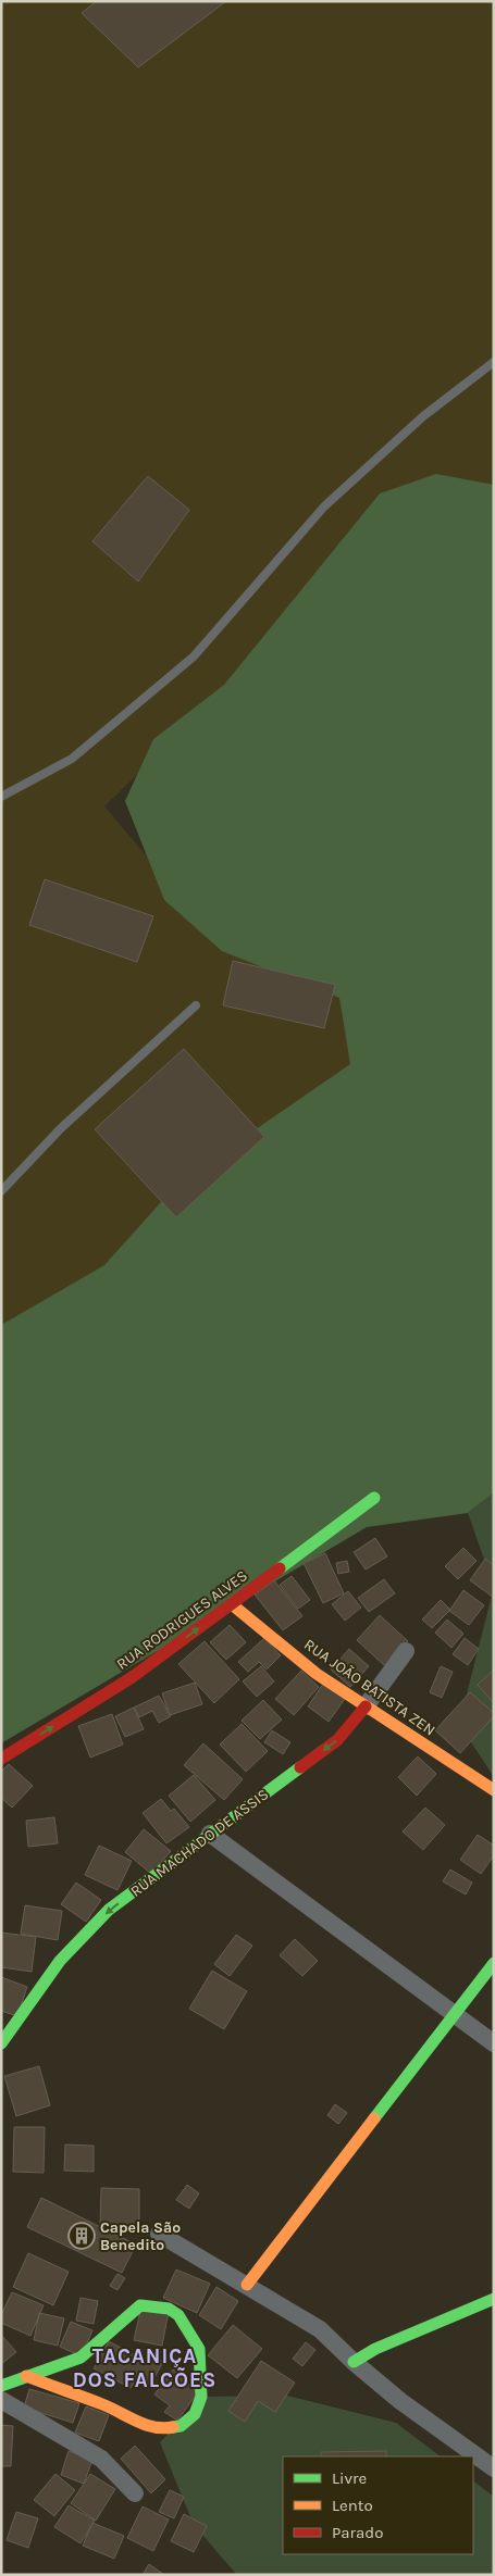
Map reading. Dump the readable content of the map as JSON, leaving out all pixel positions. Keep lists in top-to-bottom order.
{
  "streets": {
    "street": ["RUA RODRIGUES ALVES", "RUA JOÃO BATISTA ZEN", "RUA MACHADO DE ASSIS"]
  },
  "crossings": [
    ["RUA RODRIGUES ALVES", "RUA JOÃO BATISTA ZEN"],
    ["RUA JOÃO BATISTA ZEN", "RUA MACHADO DE ASSIS"]
  ],
  "one_way": ["RUA RODRIGUES ALVES", "RUA MACHADO DE ASSIS"],
  "districts": ["TACANIÇA DOS FALCÕES"],
  "places": {
    "building": ["Capela São Benedito"]
  },
  "legend": ["Livre", "Lento", "Parado"]
}
